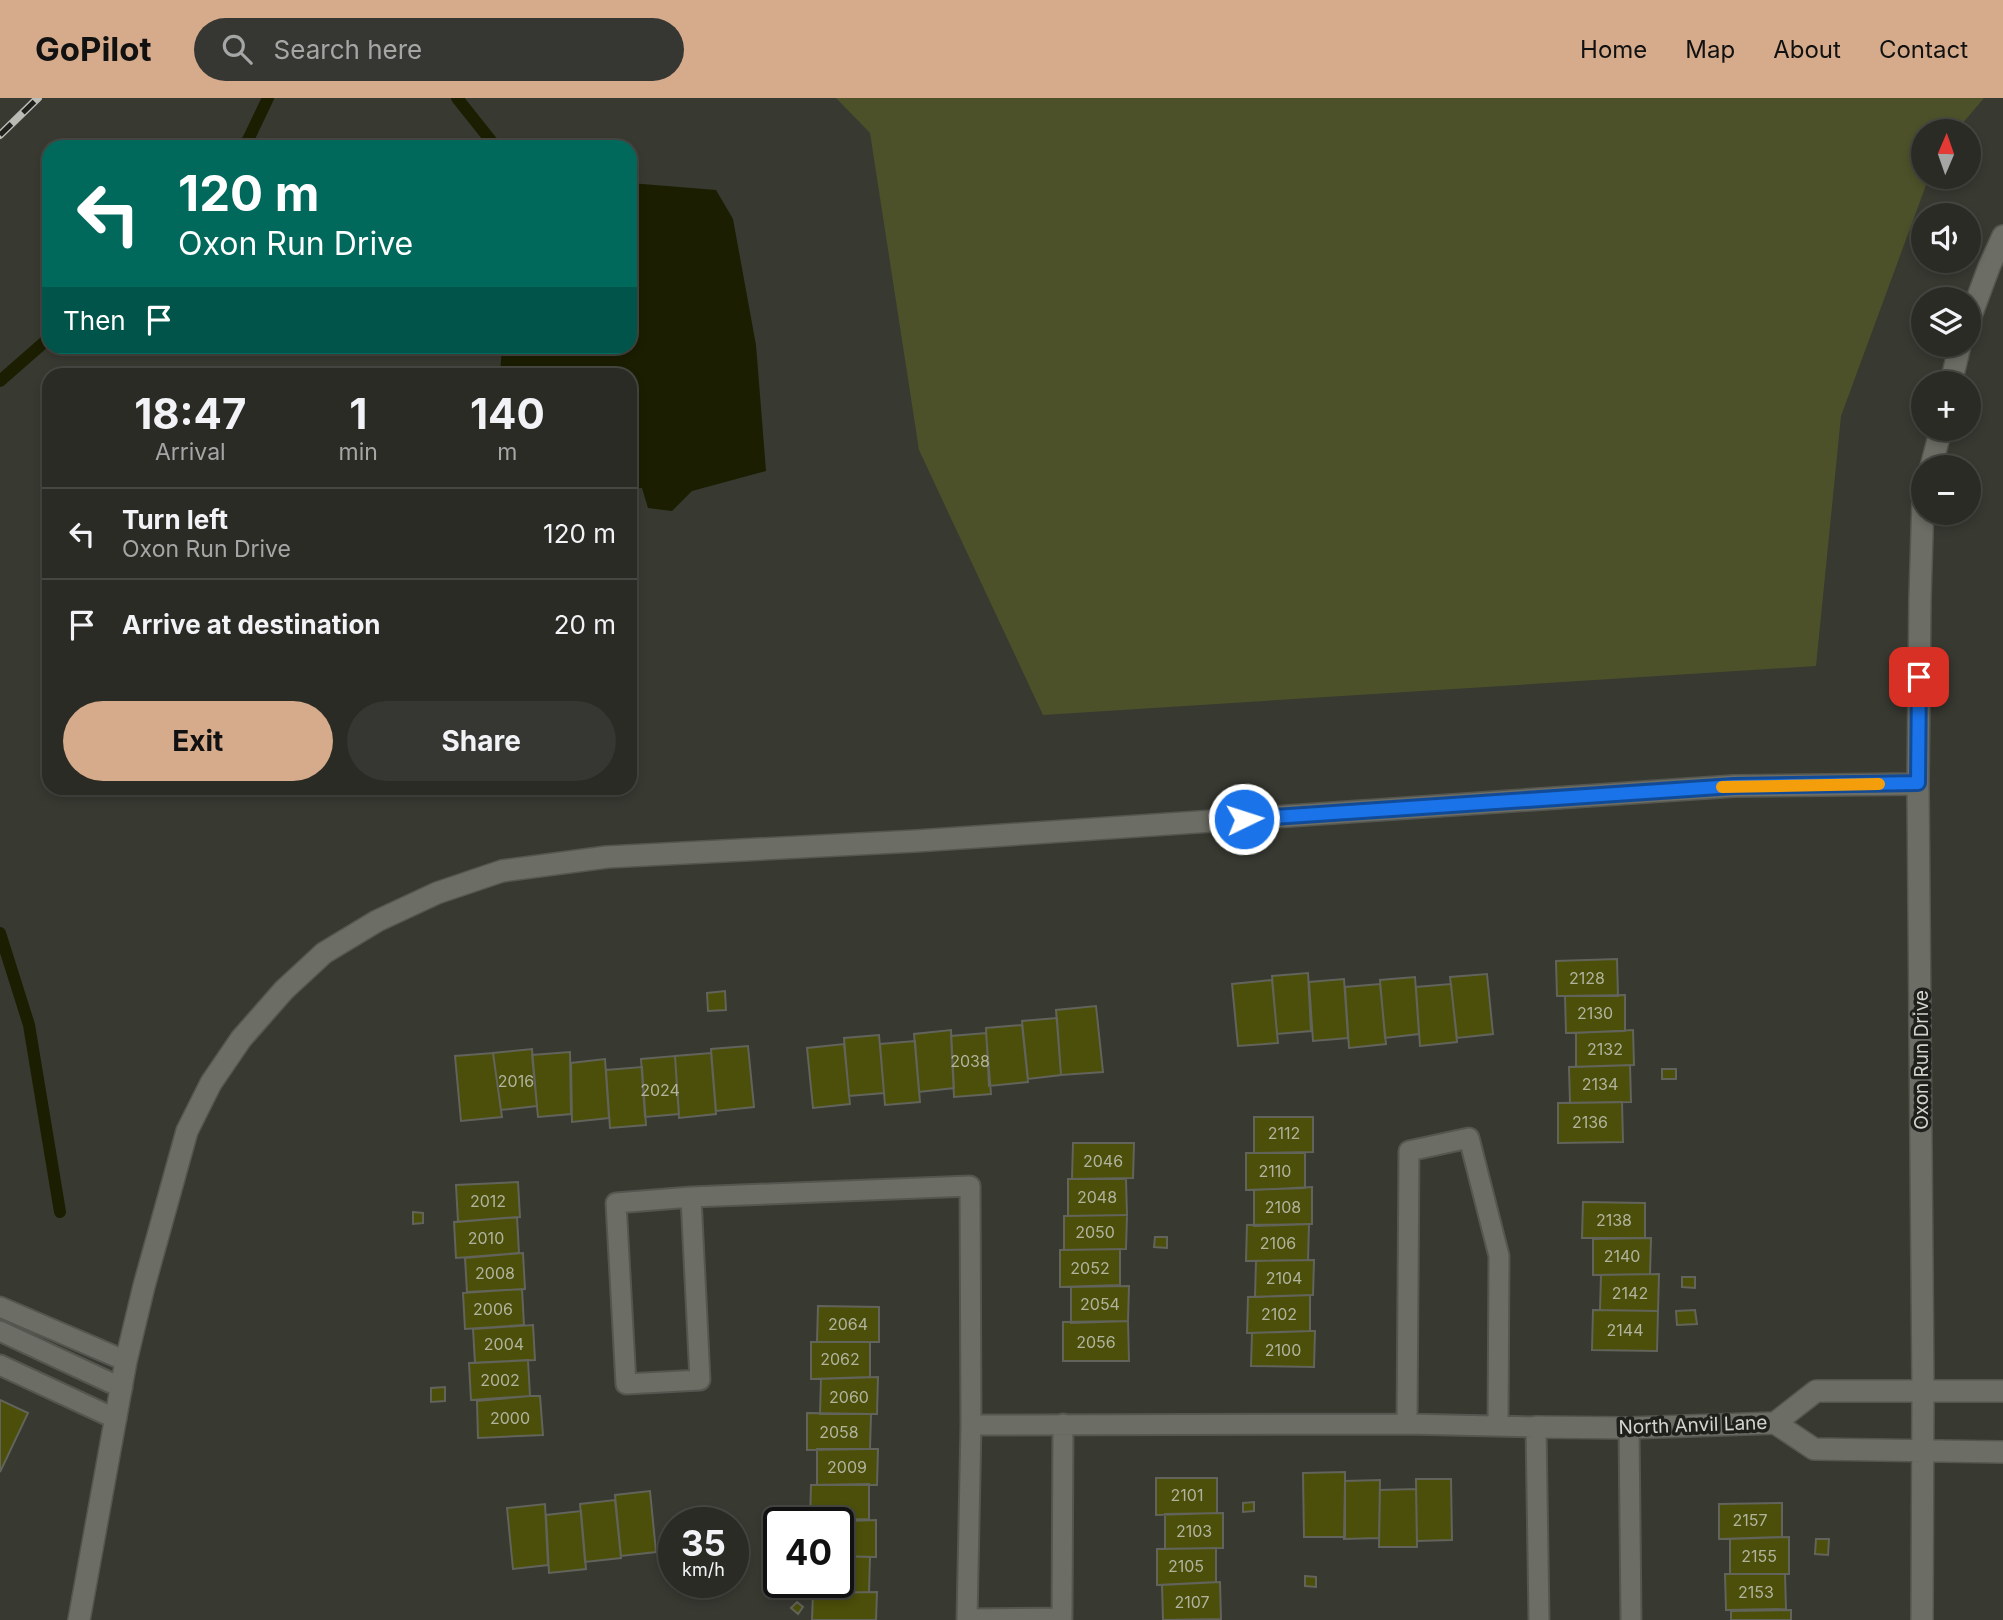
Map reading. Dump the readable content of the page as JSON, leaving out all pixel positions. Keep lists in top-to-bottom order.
{
  "streets": {
    "street": ["Oxon Run Drive", "North Anvil Lane"]
  },
  "crossings": [
    ["Oxon Run Drive", "North Anvil Lane"]
  ],
  "house_numbers": [
    "2128",
    "2130",
    "2132",
    "2038",
    "2016",
    "2134",
    "2024",
    "2136",
    "2112",
    "2046",
    "2110",
    "2048",
    "2012",
    "2108",
    "2138",
    "2050",
    "2010",
    "2106",
    "2140",
    "2052",
    "2008",
    "2104",
    "2142",
    "2054",
    "2006",
    "2102",
    "2064",
    "2144",
    "2056",
    "2004",
    "2100",
    "2062",
    "2002",
    "2060",
    "2000",
    "2058",
    "2009",
    "2101",
    "2157",
    "2103",
    "2155",
    "2105",
    "2153",
    "2107"
  ],
  "north": "top",
  "page": {
    "header": "GoPilot",
    "search": "Search here",
    "nav": [
      "Home",
      "Map",
      "About",
      "Contact"
    ],
    "map_buttons": ["+", "−"],
    "turn": ["120 m", "Oxon Run Drive"],
    "then": "Then",
    "eta": [
      "18:47",
      "Arrival",
      "1",
      "min",
      "140",
      "m"
    ],
    "list": [
      {
        "name": "Turn left",
        "note": "Oxon Run Drive",
        "value": "120 m"
      },
      {
        "name": "Arrive at destination",
        "value": "20 m"
      }
    ],
    "buttons": ["Exit", "Share"],
    "speed": "35 km/h",
    "limit": "40"
  }
}
